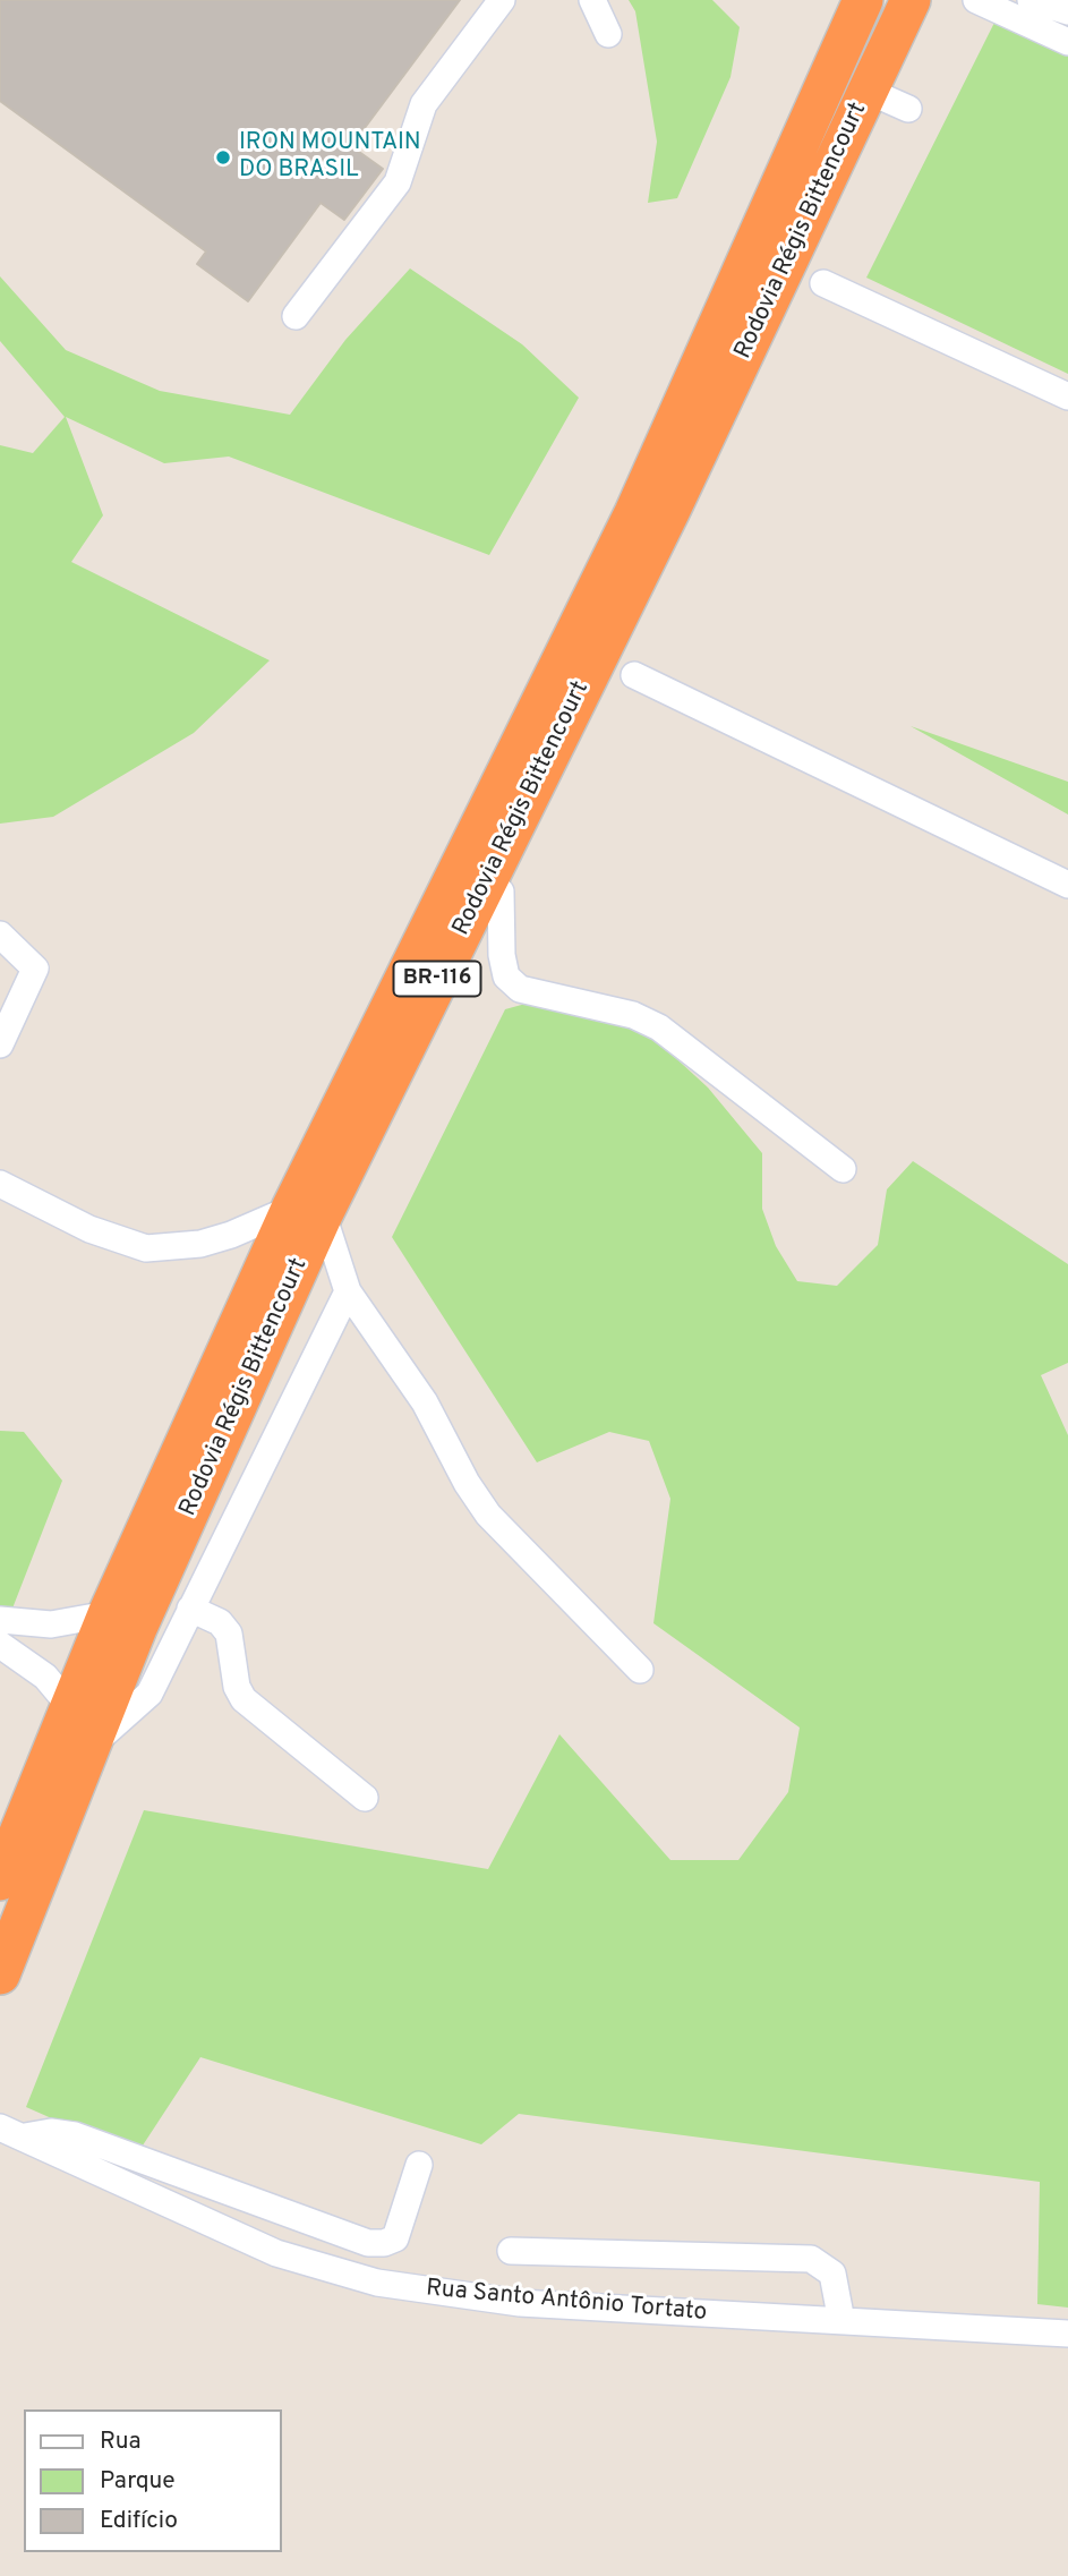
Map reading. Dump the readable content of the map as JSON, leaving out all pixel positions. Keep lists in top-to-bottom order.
{
  "streets": {
    "highway": ["Rodovia Régis Bittencourt", "BR-116"],
    "street": ["Rua Santo Antônio Tortato"]
  },
  "places": ["IRON MOUNTAIN DO BRASIL"],
  "legend": ["Rua", "Parque", "Edifício"]
}
